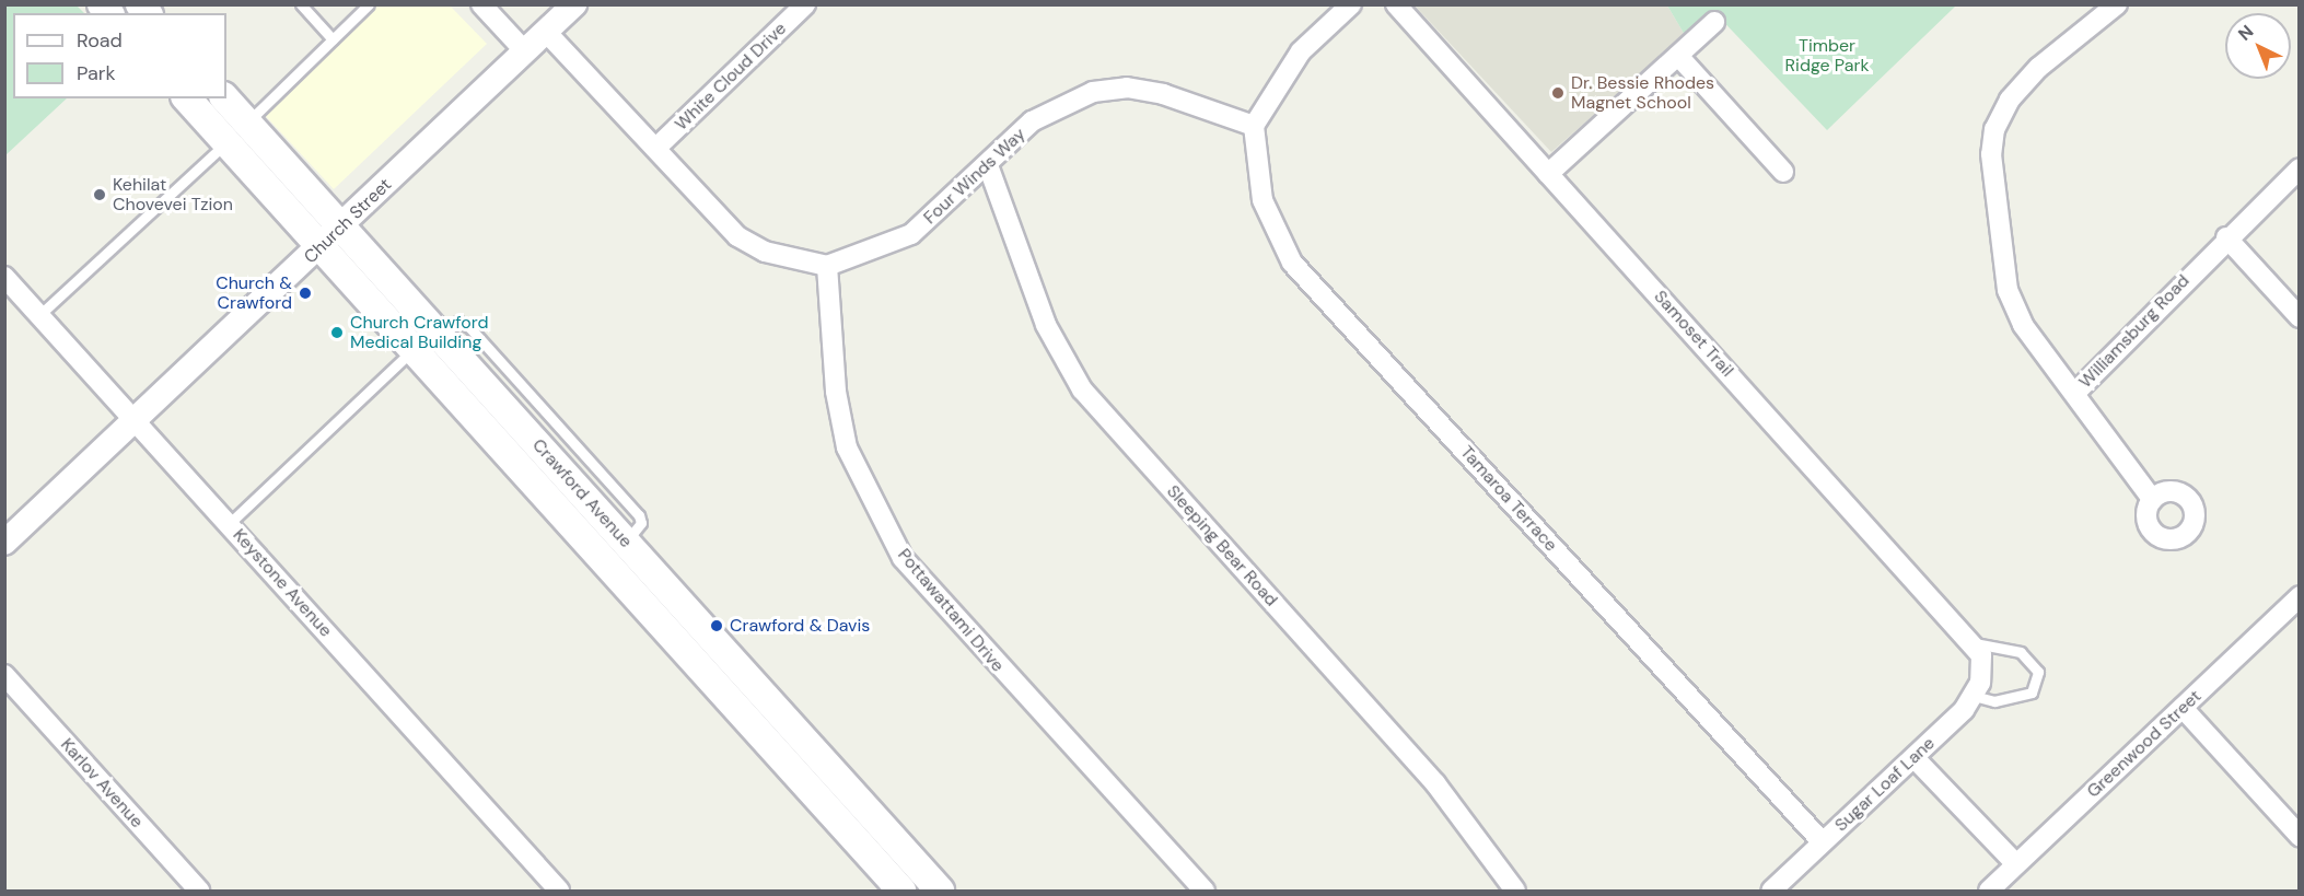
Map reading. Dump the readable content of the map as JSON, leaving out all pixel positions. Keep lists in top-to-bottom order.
{
  "streets": {
    "main road": ["Crawford Avenue"],
    "street": [
      "White Cloud Drive",
      "Four Winds Way",
      "Church Street",
      "Williamsburg Road",
      "Samoset Trail",
      "Tamaroa Terrace",
      "Sleeping Bear Road",
      "Keystone Avenue",
      "Pottawattami Drive",
      "Greenwood Street",
      "Karlov Avenue",
      "Sugar Loaf Lane"
    ]
  },
  "crossings": [
    ["White Cloud Drive", "Four Winds Way"],
    ["Four Winds Way", "Church Street"],
    ["Four Winds Way", "Tamaroa Terrace"],
    ["Four Winds Way", "Sleeping Bear Road"],
    ["Four Winds Way", "Pottawattami Drive"],
    ["Church Street", "Crawford Avenue"],
    ["Church Street", "Keystone Avenue"],
    ["Samoset Trail", "Sugar Loaf Lane"],
    ["Tamaroa Terrace", "Sugar Loaf Lane"]
  ],
  "parks": ["Timber Ridge Park"],
  "places": [
    "Dr. Bessie Rhodes Magnet School",
    "Kehilat Chovevei Tzion",
    "Church & Crawford",
    "Church Crawford Medical Building",
    "Crawford & Davis"
  ],
  "legend": ["Road", "Park"],
  "north": "top left"
}
